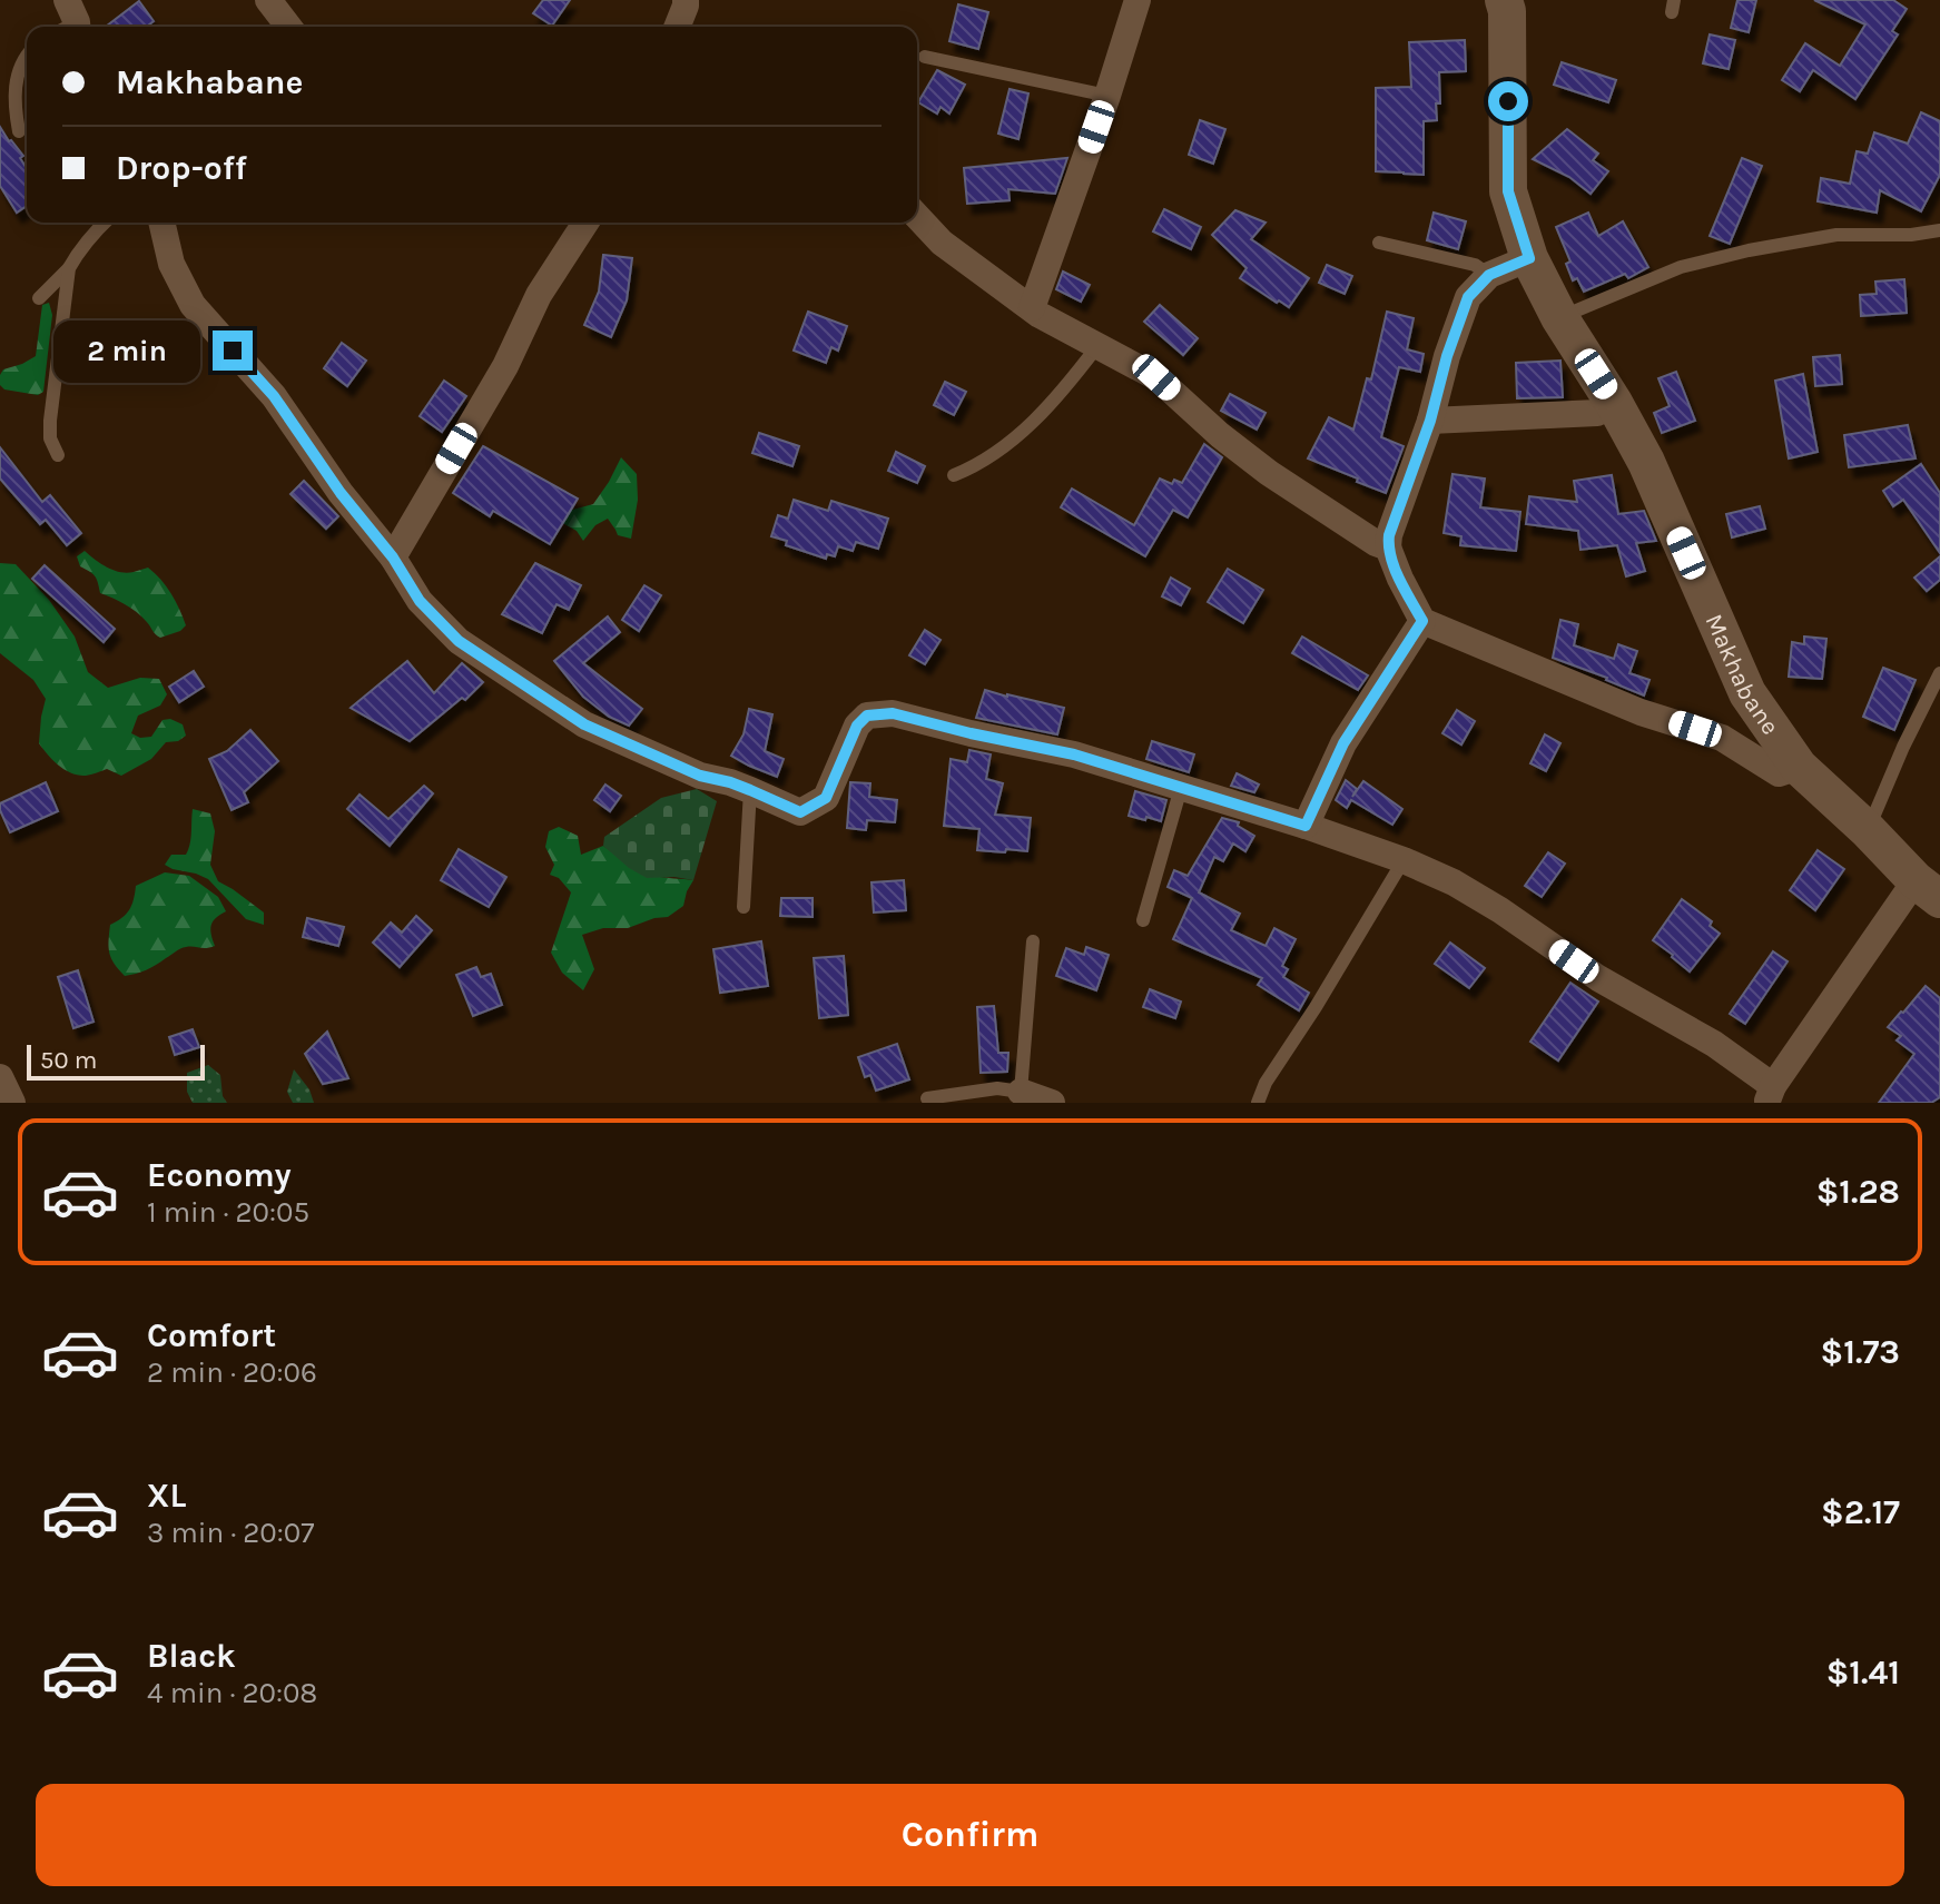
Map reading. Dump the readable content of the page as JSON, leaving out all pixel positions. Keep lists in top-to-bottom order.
{
  "streets": {
    "street": ["Makhabane"]
  },
  "scale_bar": "50 m",
  "page": {
    "banner": ["Makhabane", "Drop-off"],
    "bubble": "2 min",
    "scale": "50 m",
    "list": [
      {
        "name": "Economy",
        "note": "1 min · 20:05",
        "value": "$1.28"
      },
      {
        "name": "Comfort",
        "note": "2 min · 20:06",
        "value": "$1.73"
      },
      {
        "name": "XL",
        "note": "3 min · 20:07",
        "value": "$2.17"
      },
      {
        "name": "Black",
        "note": "4 min · 20:08",
        "value": "$1.41"
      }
    ],
    "buttons": "Confirm"
  }
}
